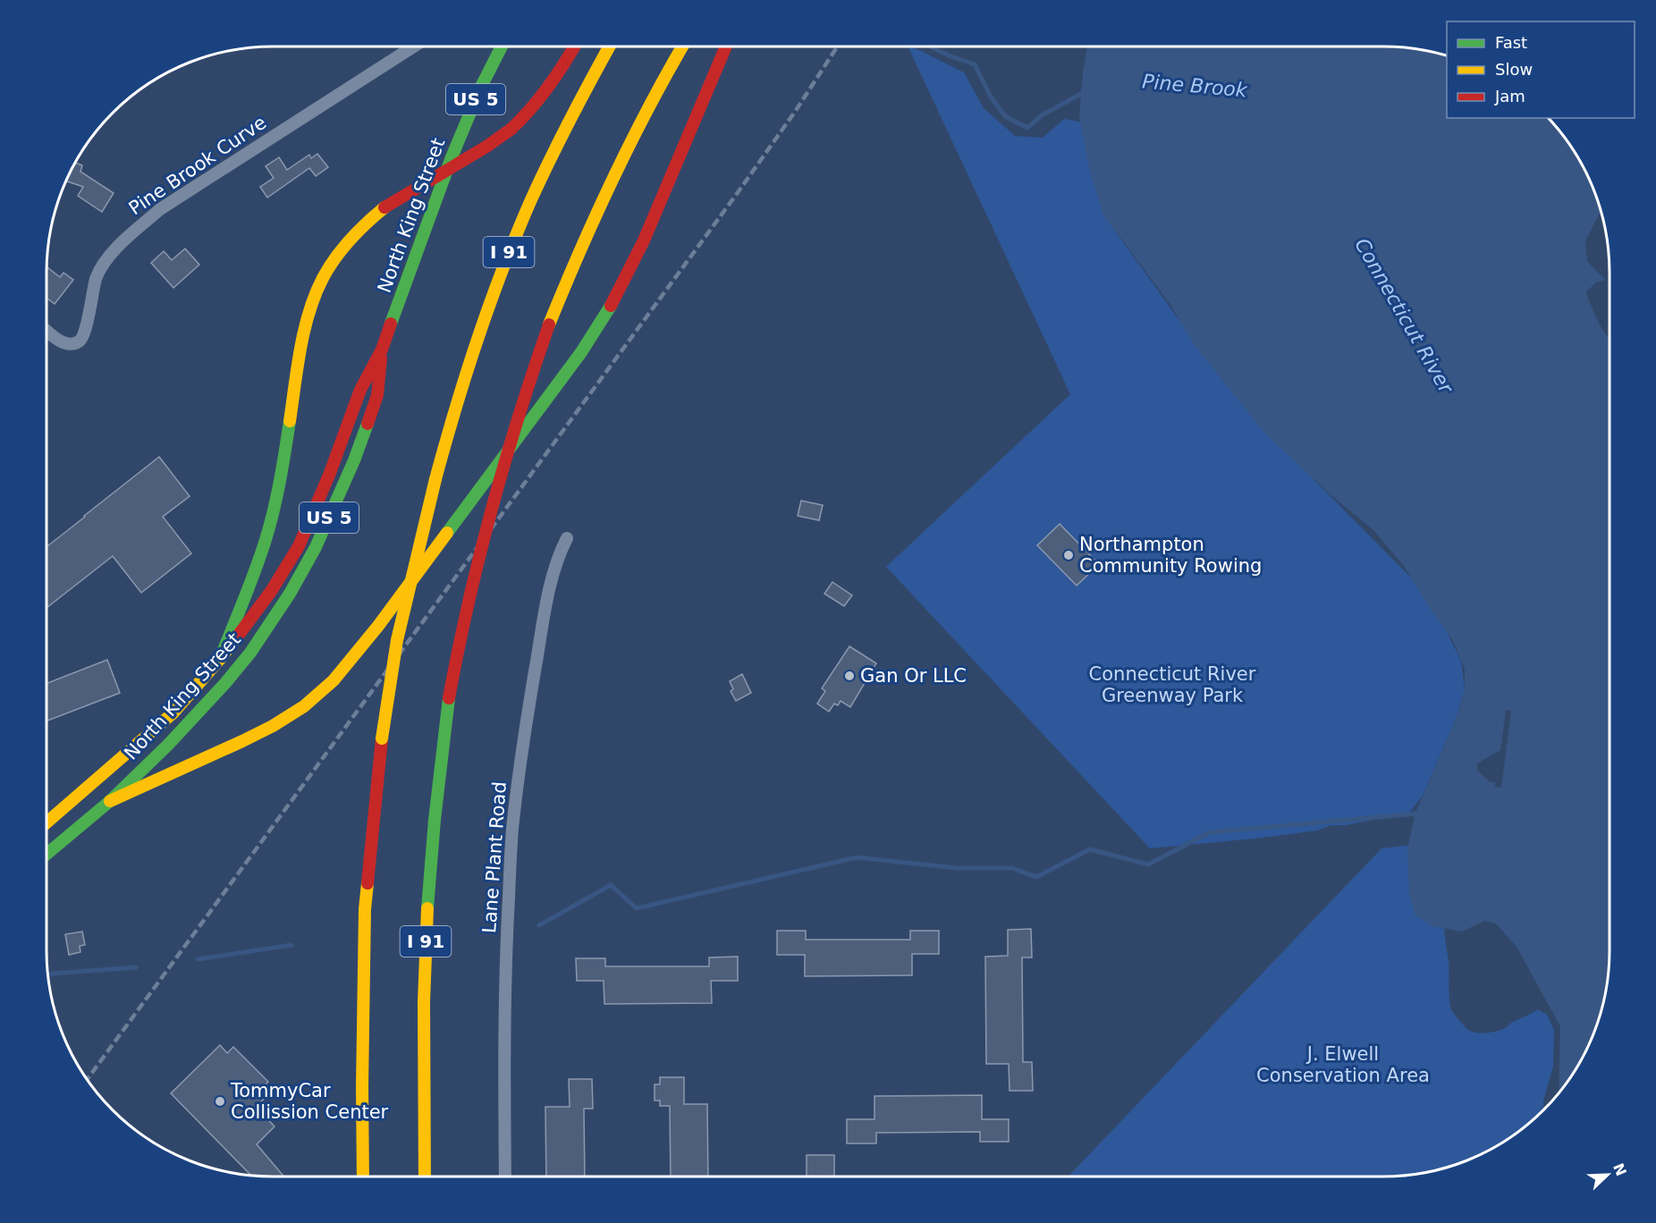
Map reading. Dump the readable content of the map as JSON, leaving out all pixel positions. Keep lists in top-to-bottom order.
{
  "streets": {
    "main road": ["US 5", "North King Street", "I 91"],
    "street": ["Pine Brook Curve", "Lane Plant Road"]
  },
  "water": ["Pine Brook", "Connecticut River"],
  "parks": ["Connecticut River Greenway Park", "J. Elwell Conservation Area"],
  "places": ["Northampton Community Rowing", "Gan Or LLC", "TommyCar Collission Center"],
  "legend": ["Fast", "Slow", "Jam"],
  "north": "top right"
}
